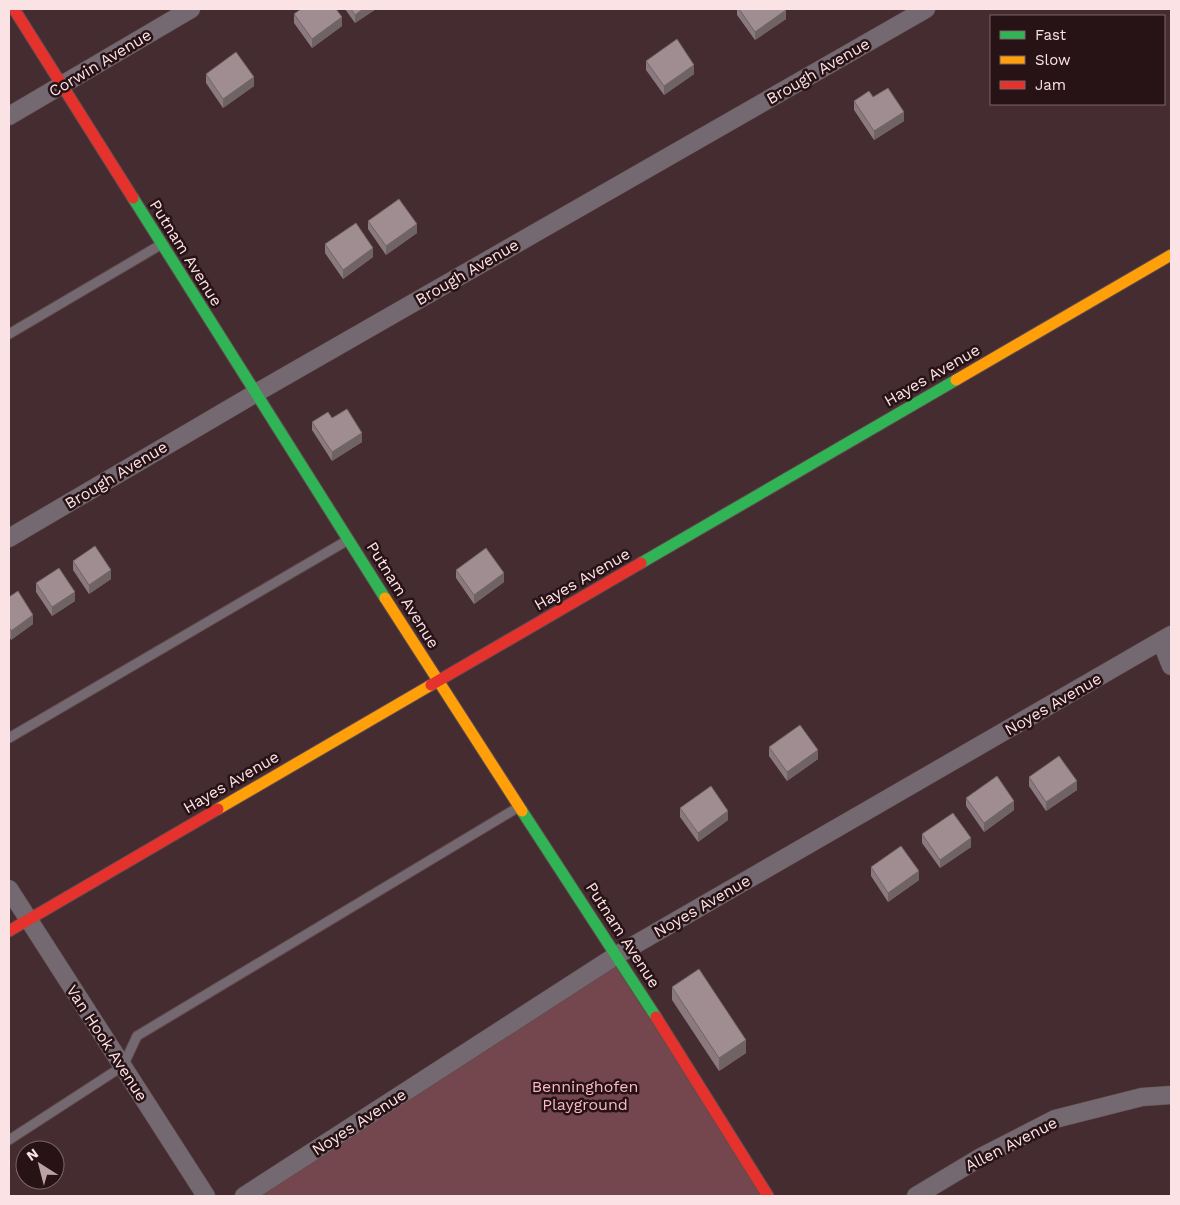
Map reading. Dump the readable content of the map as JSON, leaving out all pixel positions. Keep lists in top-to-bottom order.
{
  "streets": {
    "street": [
      "Corwin Avenue",
      "Brough Avenue",
      "Putnam Avenue",
      "Hayes Avenue",
      "Noyes Avenue",
      "Van Hook Avenue",
      "Allen Avenue"
    ]
  },
  "crossings": [
    ["Corwin Avenue", "Putnam Avenue"],
    ["Brough Avenue", "Putnam Avenue"],
    ["Putnam Avenue", "Hayes Avenue"],
    ["Putnam Avenue", "Noyes Avenue"],
    ["Hayes Avenue", "Van Hook Avenue"]
  ],
  "parks": ["Benninghofen Playground"],
  "legend": ["Fast", "Slow", "Jam"],
  "north": "top left"
}
